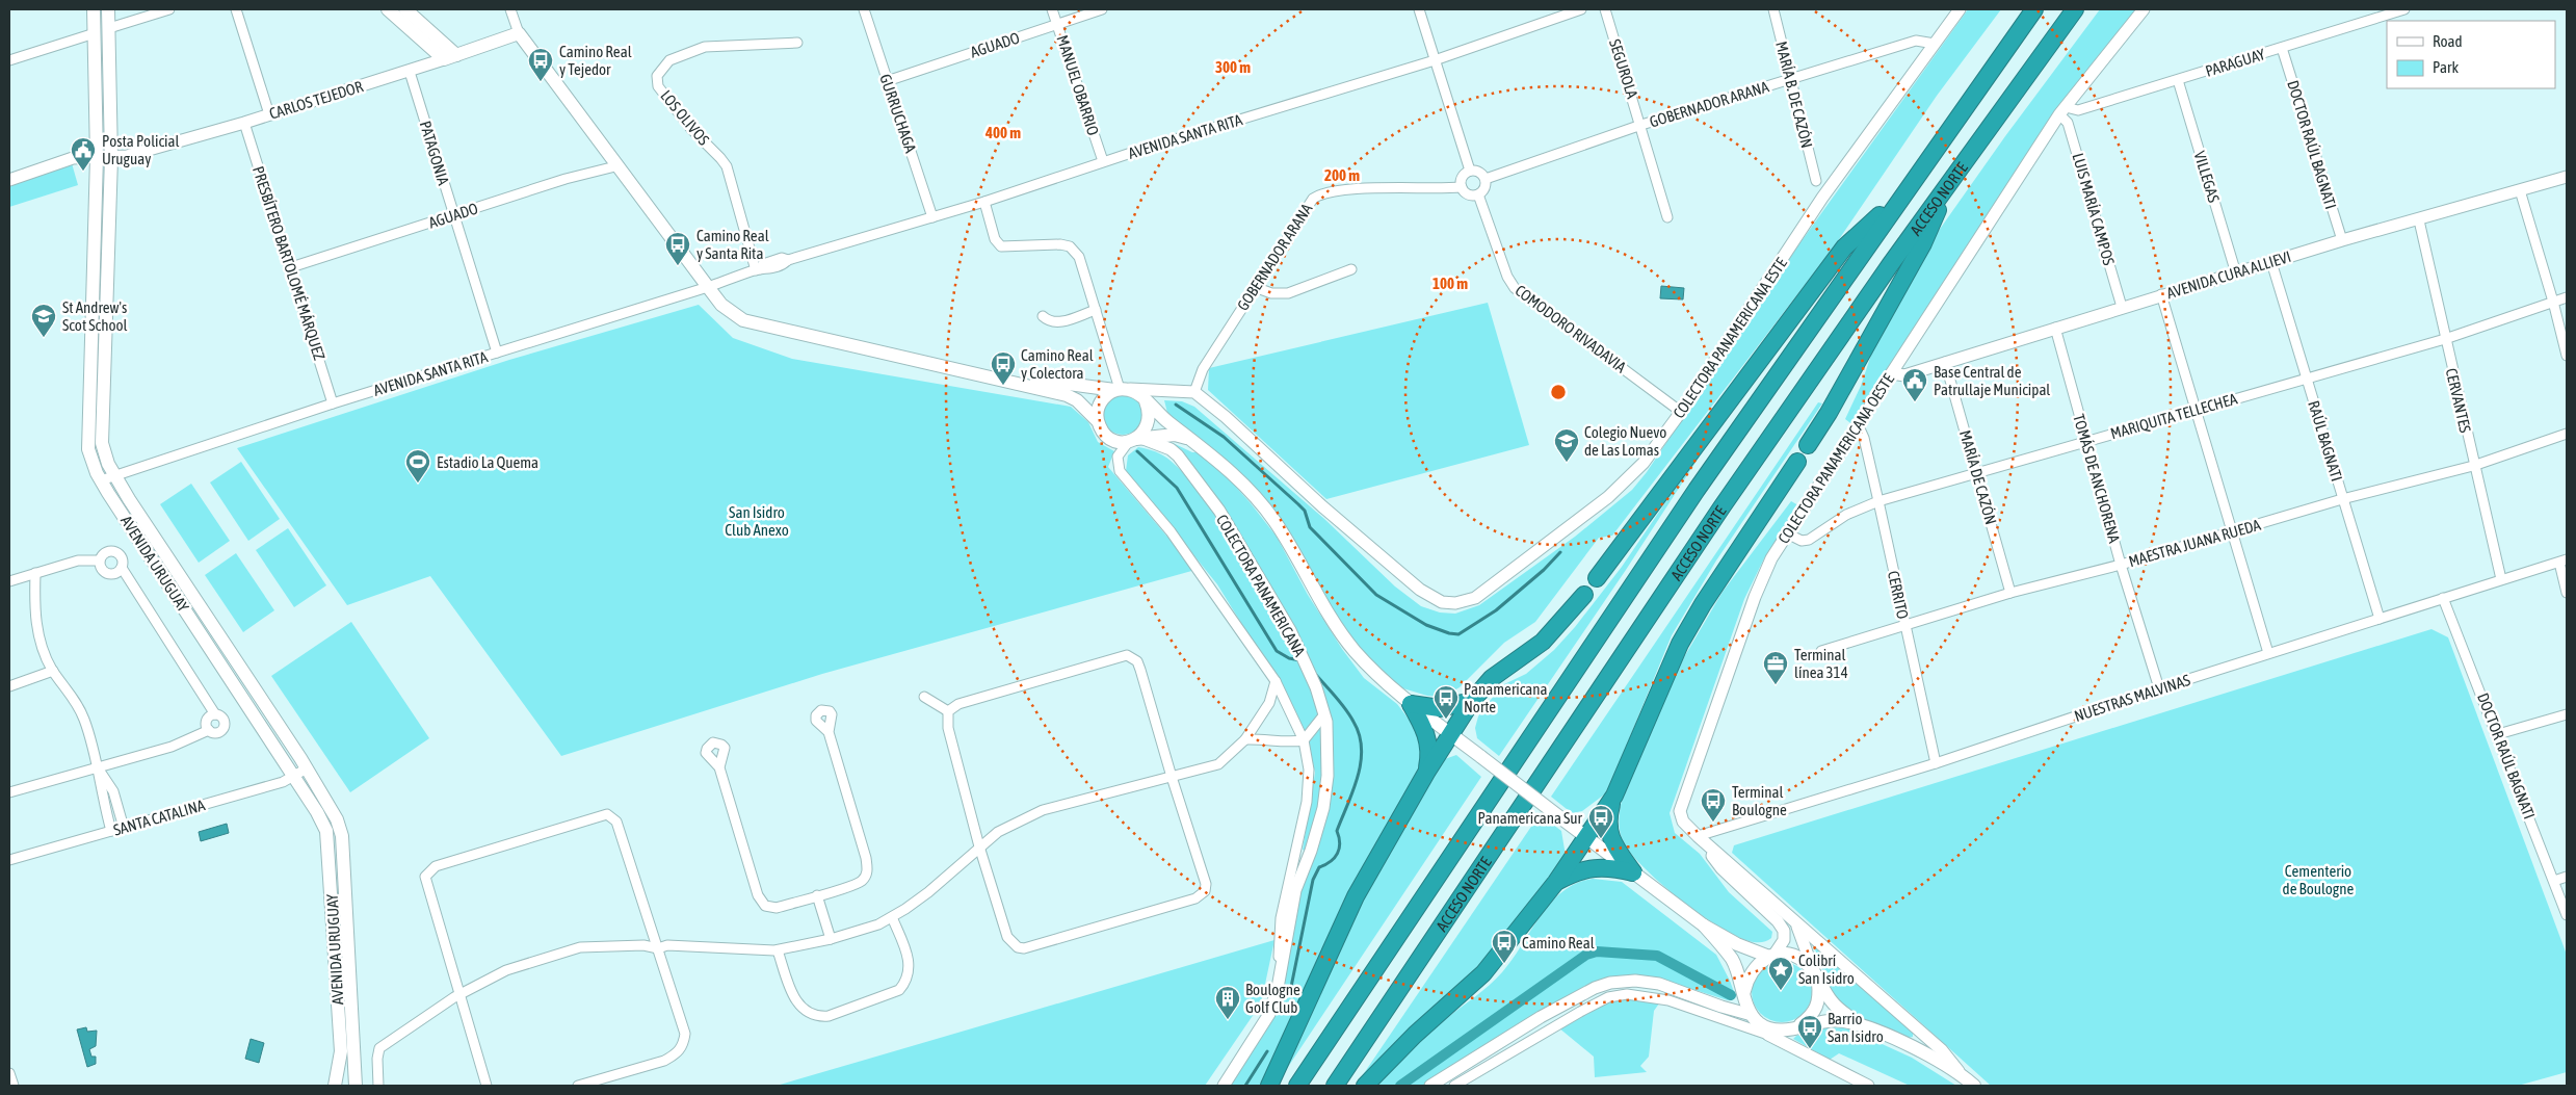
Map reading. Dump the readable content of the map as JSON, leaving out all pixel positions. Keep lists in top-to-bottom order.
{
  "streets": {
    "highway": ["ACCESO NORTE"],
    "main road": ["CARLOS TEJEDOR", "AVENIDA URUGUAY"],
    "street": [
      "AGUADO",
      "PARAGUAY",
      "SEGUROLA",
      "MANUEL OBARRIO",
      "MARÍA B. DE CAZÓN",
      "GOBERNADOR ARANA",
      "GURRUCHAGA",
      "LOS OLIVOS",
      "AVENIDA SANTA RITA",
      "DOCTOR RAÚL BAGNATI",
      "PATAGONIA",
      "VILLEGAS",
      "LUIS MARÍA CAMPOS",
      "PRESBÍTERO BARTOLOMÉ MÁRQUEZ",
      "AVENIDA CURA ALLIEVI",
      "COMODORO RIVADAVIA",
      "COLECTORA PANAMERICANA ESTE",
      "CERVANTES",
      "MARIQUITA TELLECHEA",
      "RAÚL BAGNATI",
      "COLECTORA PANAMERICANA OESTE",
      "MARÍA DE CAZÓN",
      "TOMÁS DE ANCHORENA",
      "MAESTRA JUANA RUEDA",
      "COLECTORA PANAMERICANA",
      "CERRITO",
      "NUESTRAS MALVINAS",
      "SANTA CATALINA"
    ]
  },
  "crossings": [
    ["AGUADO", "MANUEL OBARRIO"],
    ["AGUADO", "GURRUCHAGA"],
    ["AGUADO", "PATAGONIA"],
    ["AGUADO", "PRESBÍTERO BARTOLOMÉ MÁRQUEZ"],
    ["PARAGUAY", "DOCTOR RAÚL BAGNATI"],
    ["PARAGUAY", "VILLEGAS"],
    ["PARAGUAY", "LUIS MARÍA CAMPOS"],
    ["PARAGUAY", "COLECTORA PANAMERICANA OESTE"],
    ["SEGUROLA", "GOBERNADOR ARANA"],
    ["MANUEL OBARRIO", "AVENIDA SANTA RITA"],
    ["MARÍA B. DE CAZÓN", "GOBERNADOR ARANA"],
    ["CARLOS TEJEDOR", "PATAGONIA"],
    ["CARLOS TEJEDOR", "PRESBÍTERO BARTOLOMÉ MÁRQUEZ"],
    ["CARLOS TEJEDOR", "AVENIDA URUGUAY"],
    ["GOBERNADOR ARANA", "COMODORO RIVADAVIA"],
    ["GOBERNADOR ARANA", "COLECTORA PANAMERICANA ESTE"],
    ["GURRUCHAGA", "AVENIDA SANTA RITA"],
    ["LOS OLIVOS", "AVENIDA SANTA RITA"],
    ["AVENIDA SANTA RITA", "PATAGONIA"],
    ["AVENIDA SANTA RITA", "PRESBÍTERO BARTOLOMÉ MÁRQUEZ"],
    ["AVENIDA SANTA RITA", "AVENIDA URUGUAY"],
    ["DOCTOR RAÚL BAGNATI", "AVENIDA CURA ALLIEVI"],
    ["DOCTOR RAÚL BAGNATI", "NUESTRAS MALVINAS"],
    ["VILLEGAS", "AVENIDA CURA ALLIEVI"],
    ["LUIS MARÍA CAMPOS", "AVENIDA CURA ALLIEVI"],
    ["LUIS MARÍA CAMPOS", "COLECTORA PANAMERICANA OESTE"],
    ["AVENIDA CURA ALLIEVI", "CERVANTES"],
    ["AVENIDA CURA ALLIEVI", "RAÚL BAGNATI"],
    ["AVENIDA CURA ALLIEVI", "COLECTORA PANAMERICANA OESTE"],
    ["AVENIDA CURA ALLIEVI", "MARÍA DE CAZÓN"],
    ["AVENIDA CURA ALLIEVI", "TOMÁS DE ANCHORENA"],
    ["COMODORO RIVADAVIA", "COLECTORA PANAMERICANA ESTE"],
    ["CERVANTES", "MARIQUITA TELLECHEA"],
    ["CERVANTES", "MAESTRA JUANA RUEDA"],
    ["CERVANTES", "NUESTRAS MALVINAS"],
    ["MARIQUITA TELLECHEA", "RAÚL BAGNATI"],
    ["MARIQUITA TELLECHEA", "COLECTORA PANAMERICANA OESTE"],
    ["MARIQUITA TELLECHEA", "MARÍA DE CAZÓN"],
    ["MARIQUITA TELLECHEA", "TOMÁS DE ANCHORENA"],
    ["MARIQUITA TELLECHEA", "CERRITO"],
    ["RAÚL BAGNATI", "MAESTRA JUANA RUEDA"],
    ["RAÚL BAGNATI", "NUESTRAS MALVINAS"],
    ["COLECTORA PANAMERICANA OESTE", "CERRITO"],
    ["COLECTORA PANAMERICANA OESTE", "NUESTRAS MALVINAS"],
    ["MARÍA DE CAZÓN", "MAESTRA JUANA RUEDA"],
    ["TOMÁS DE ANCHORENA", "MAESTRA JUANA RUEDA"],
    ["TOMÁS DE ANCHORENA", "NUESTRAS MALVINAS"],
    ["MAESTRA JUANA RUEDA", "CERRITO"],
    ["AVENIDA URUGUAY", "SANTA CATALINA"],
    ["CERRITO", "NUESTRAS MALVINAS"]
  ],
  "parks": ["San Isidro Club Anexo", "Cementerio de Boulogne"],
  "places": {
    "bus stop": [
      "Camino Real y Tejedor",
      "Camino Real y Santa Rita",
      "Camino Real y Colectora",
      "Panamericana Norte",
      "Terminal Boulogne",
      "Panamericana Sur",
      "Camino Real",
      "Barrio San Isidro"
    ],
    "public building": ["Posta Policial Uruguay", "Base Central de Patrullaje Municipal"],
    "school or university": ["St Andrew's Scot School", "Colegio Nuevo de Las Lomas"],
    "sports": ["Estadio La Quema"],
    "office": ["Terminal línea 314"],
    "place": ["Colibrí San Isidro"],
    "building": ["Boulogne Golf Club"]
  },
  "legend": ["Road", "Park"],
  "rings": [
    "300 m",
    "400 m",
    "200 m",
    "100 m"
  ]
}
